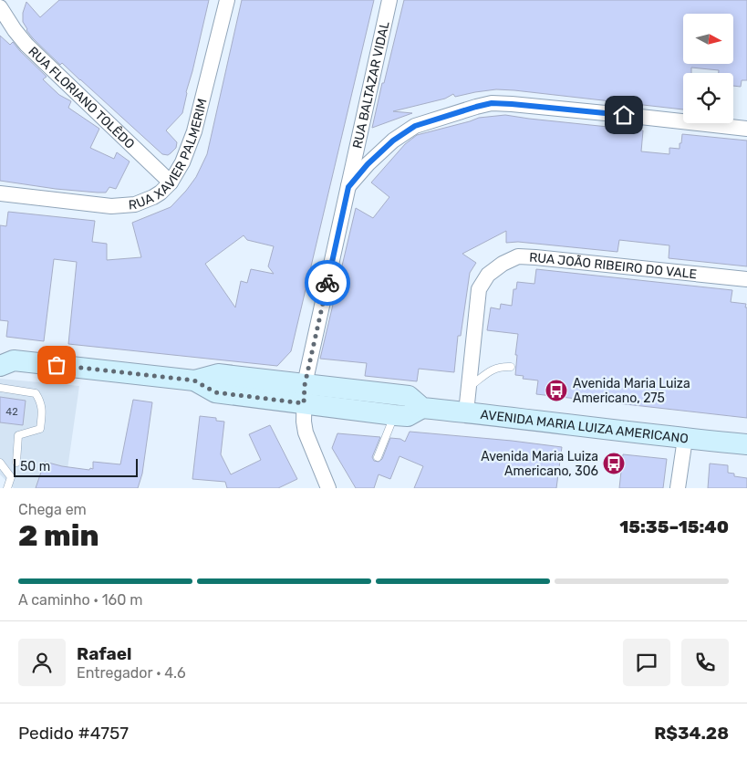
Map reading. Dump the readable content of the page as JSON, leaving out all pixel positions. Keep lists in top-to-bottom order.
{
  "streets": {
    "main road": ["AVENIDA MARIA LUIZA AMERICANO"],
    "street": [
      "RUA BALTAZAR VIDAL",
      "RUA FLORIANO TOLÊDO",
      "RUA XAVIER PALMERIM",
      "RUA JOÃO RIBEIRO DO VALE"
    ]
  },
  "crossings": [
    ["RUA BALTAZAR VIDAL", "AVENIDA MARIA LUIZA AMERICANO"],
    ["RUA FLORIANO TOLÊDO", "RUA XAVIER PALMERIM"],
    ["RUA JOÃO RIBEIRO DO VALE", "AVENIDA MARIA LUIZA AMERICANO"]
  ],
  "places": {
    "bus stop": ["Avenida Maria Luiza Americano, 275", "Avenida Maria Luiza Americano, 306"]
  },
  "house_numbers": ["42"],
  "scale_bar": "50 m",
  "north": "right",
  "page": {
    "scale": "50 m",
    "heading": ["2 min", "Chega em", "15:35–15:40"],
    "panel": [
      "Rafael",
      "Entregador · 4.6",
      "Pedido #4757",
      "R$34.28"
    ],
    "bar": "A caminho · 160 m"
  }
}
